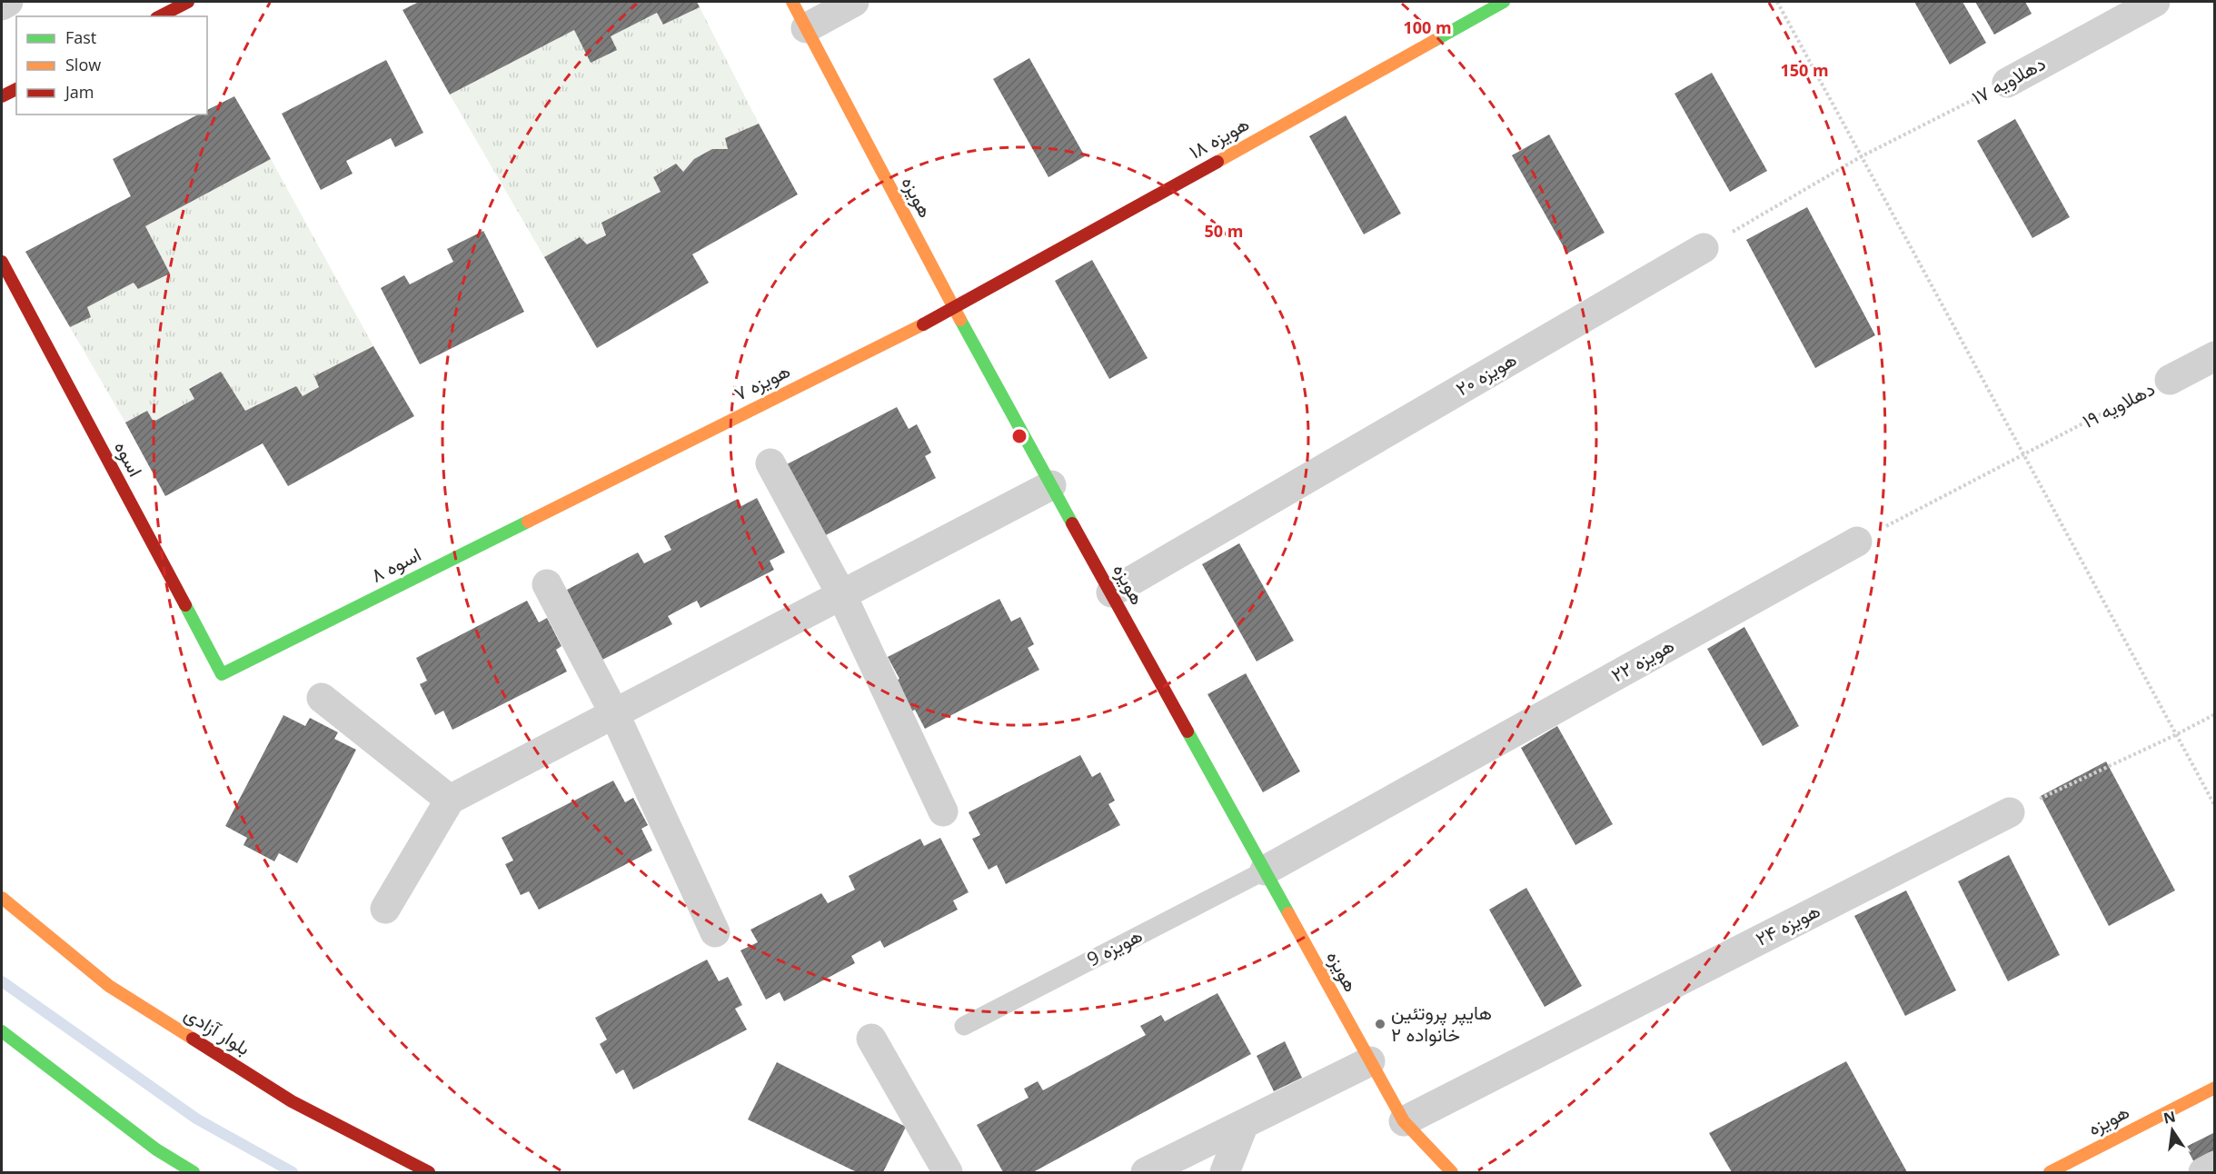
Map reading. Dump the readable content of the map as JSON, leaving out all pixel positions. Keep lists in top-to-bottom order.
{
  "streets": {
    "street": [
      "دهلاویه ۱۷",
      "هویزه ‍۱۸",
      "هویزه",
      "هویزه ‍۲۰",
      "هویزه ۷",
      "دهلاویه ۱۹",
      "اسوه",
      "اسوه ۸",
      "هویزه ‍۲۲",
      "هویزه ‍۲۴",
      "بلوار آزادی"
    ],
    "lane": ["هویزه 9"]
  },
  "crossings": [
    ["هویزه ‍۱۸", "هویزه"],
    ["هویزه ‍۱۸", "هویزه ۷"],
    ["هویزه", "هویزه ‍۲۰"],
    ["هویزه", "هویزه ۷"],
    ["هویزه", "هویزه ‍۲۲"],
    ["هویزه", "هویزه ‍۲۴"],
    ["هویزه", "هویزه 9"],
    ["هویزه ۷", "اسوه ۸"],
    ["اسوه", "اسوه ۸"],
    ["هویزه ‍۲۲", "هویزه 9"]
  ],
  "places": ["هایپر پروتئین خانواده ۲"],
  "legend": ["Fast", "Slow", "Jam"],
  "north": "top",
  "rings": ["100 m", "150 m", "50 m"]
}
